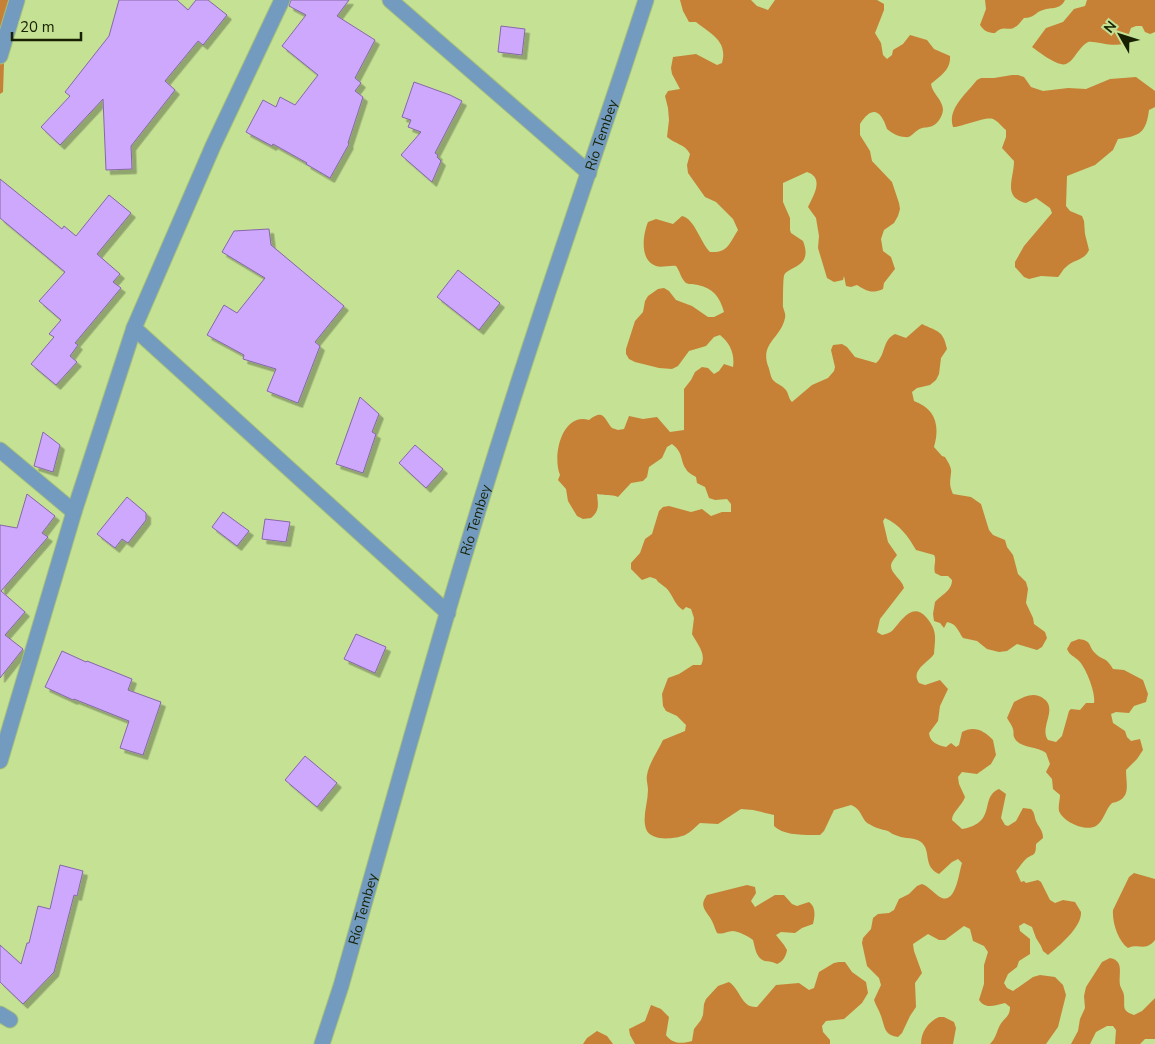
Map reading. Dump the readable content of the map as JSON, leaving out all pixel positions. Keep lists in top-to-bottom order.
{
  "streets": {
    "street": ["Río Tembey"]
  },
  "scale_bar": "20 m",
  "north": "top left"
}
